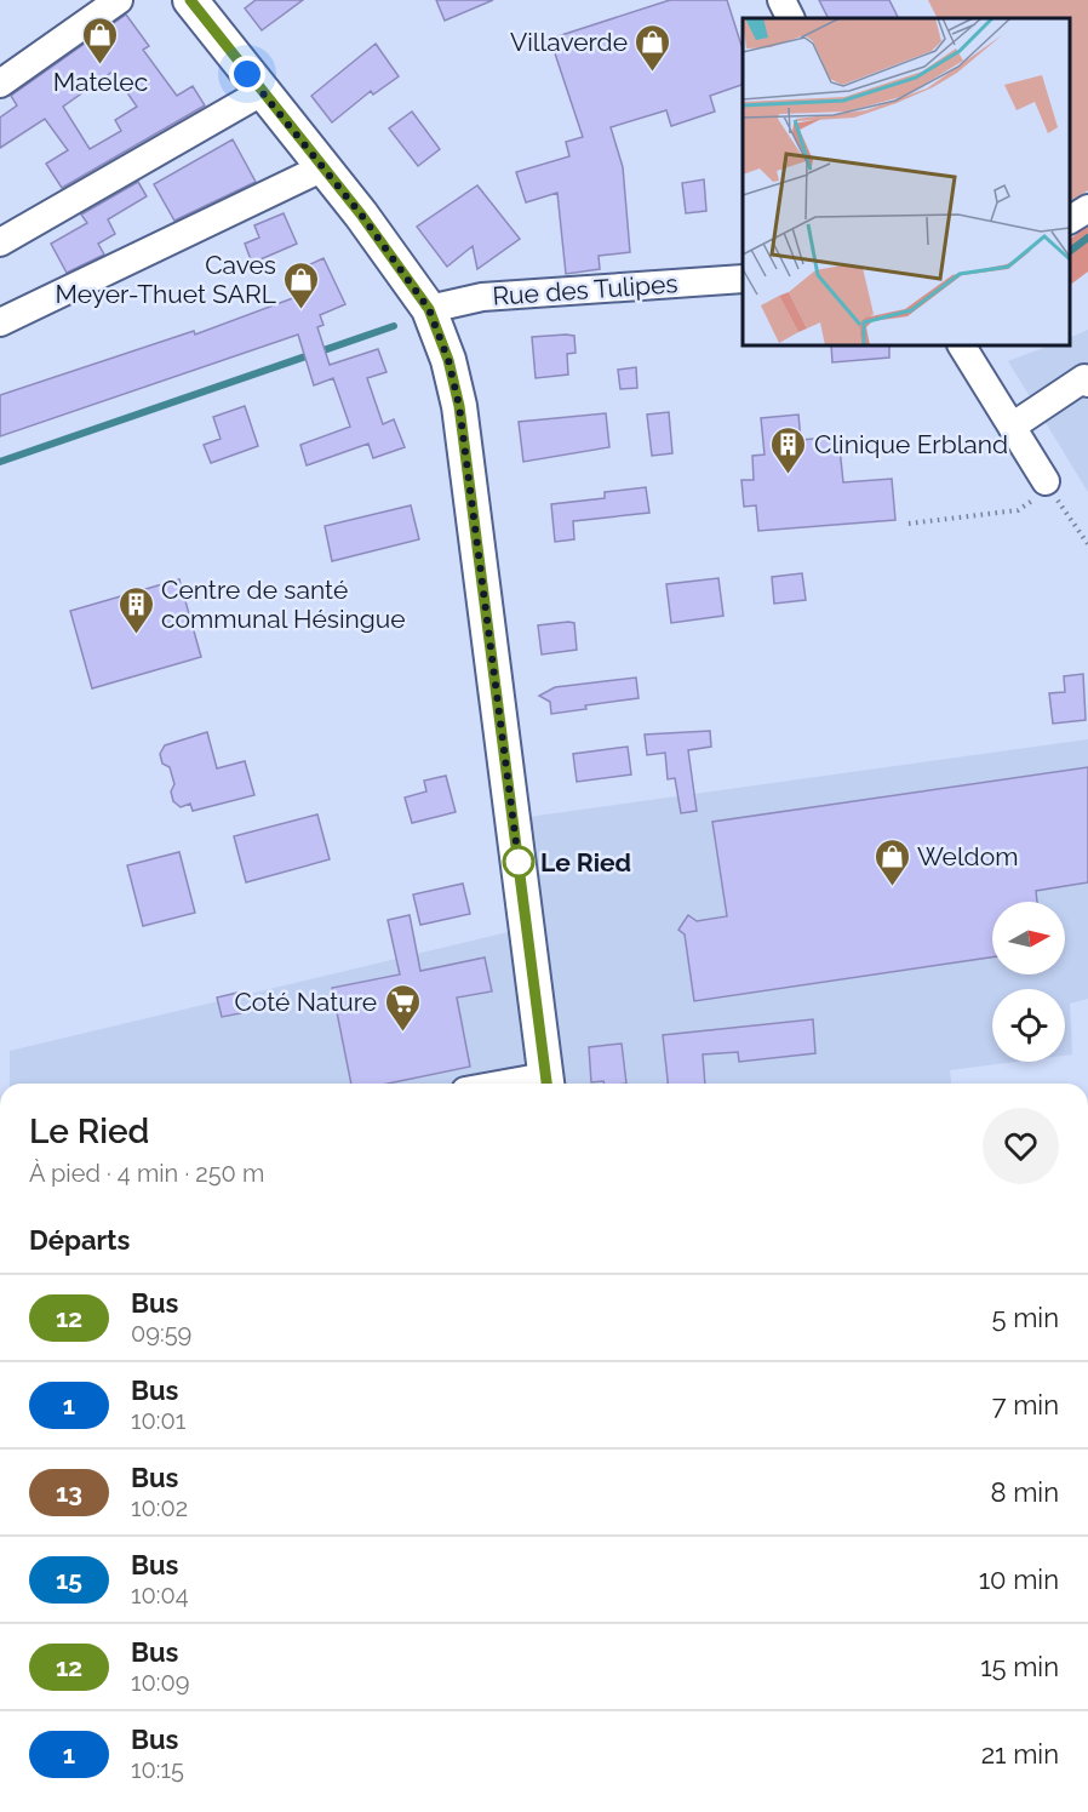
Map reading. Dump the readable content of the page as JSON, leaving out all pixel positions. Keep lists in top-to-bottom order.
{
  "streets": {
    "street": ["Rue des Tulipes"]
  },
  "places": {
    "shop": [
      "Matelec",
      "Villaverde",
      "Caves Meyer-Thuet SARL",
      "Weldom"
    ],
    "building": ["Clinique Erbland", "Centre de santé communal Hésingue"],
    "other": ["Le Ried"],
    "supermarket": ["Coté Nature"]
  },
  "lines": ["bus line 12"],
  "north": "right",
  "page": {
    "heading": [
      ["Le Ried", "À pied · 4 min · 250 m"],
      "Départs"
    ],
    "list": [
      {
        "mark": "12",
        "name": "Bus",
        "note": "09:59",
        "value": "5 min"
      },
      {
        "mark": "1",
        "name": "Bus",
        "note": "10:01",
        "value": "7 min"
      },
      {
        "mark": "13",
        "name": "Bus",
        "note": "10:02",
        "value": "8 min"
      },
      {
        "mark": "15",
        "name": "Bus",
        "note": "10:04",
        "value": "10 min"
      },
      {
        "mark": "12",
        "name": "Bus",
        "note": "10:09",
        "value": "15 min"
      },
      {
        "mark": "1",
        "name": "Bus",
        "note": "10:15",
        "value": "21 min"
      }
    ]
  }
}
